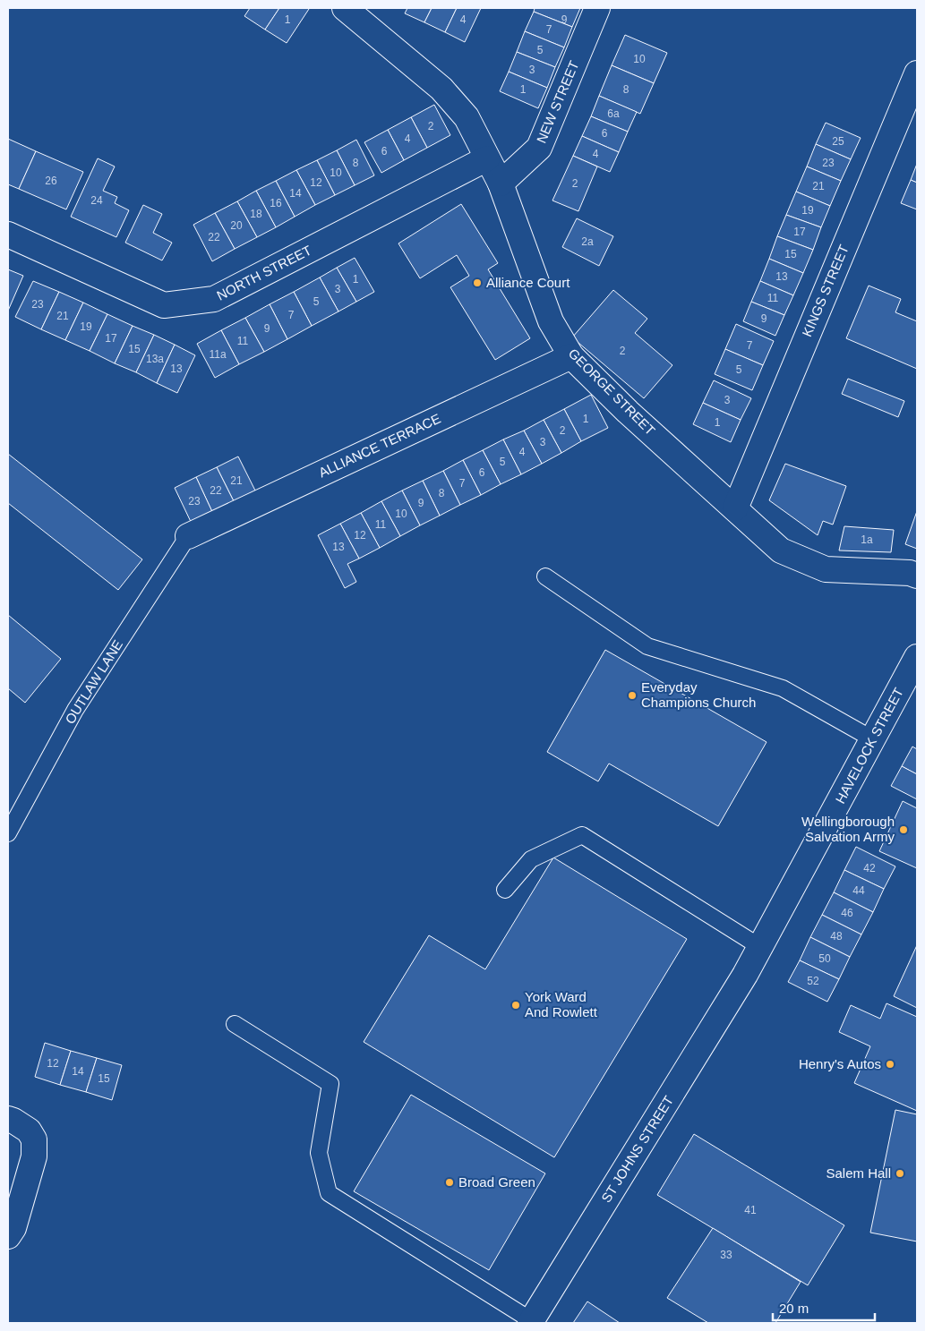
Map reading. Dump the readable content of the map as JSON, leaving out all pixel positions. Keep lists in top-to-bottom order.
{
  "streets": {
    "street": [
      "NEW STREET",
      "NORTH STREET",
      "KINGS STREET",
      "GEORGE STREET",
      "ALLIANCE TERRACE",
      "HAVELOCK STREET",
      "ST JOHNS STREET"
    ],
    "lane": ["OUTLAW LANE"]
  },
  "crossings": [
    ["NEW STREET", "GEORGE STREET"],
    ["NORTH STREET", "GEORGE STREET"],
    ["KINGS STREET", "GEORGE STREET"],
    ["GEORGE STREET", "ALLIANCE TERRACE"],
    ["ALLIANCE TERRACE", "OUTLAW LANE"],
    ["HAVELOCK STREET", "ST JOHNS STREET"]
  ],
  "places": [
    "Alliance Court",
    "Everyday Champions Church",
    "Wellingborough Salvation Army",
    "York Ward And Rowlett",
    "Henry's Autos",
    "Salem Hall",
    "Broad Green"
  ],
  "house_numbers": [
    "1",
    "4",
    "9",
    "7",
    "5",
    "10",
    "3",
    "1",
    "8",
    "6a",
    "2",
    "6",
    "4",
    "25",
    "6",
    "4",
    "8",
    "23",
    "10",
    "26",
    "12",
    "2",
    "21",
    "14",
    "24",
    "16",
    "19",
    "18",
    "20",
    "17",
    "22",
    "2a",
    "15",
    "13",
    "1",
    "3",
    "11",
    "5",
    "23",
    "7",
    "21",
    "9",
    "19",
    "9",
    "17",
    "11",
    "7",
    "15",
    "2",
    "11a",
    "13a",
    "13",
    "5",
    "3",
    "1",
    "1",
    "2",
    "3",
    "4",
    "5",
    "6",
    "21",
    "7",
    "22",
    "8",
    "23",
    "9",
    "10",
    "11",
    "12",
    "1a",
    "13",
    "42",
    "44",
    "46",
    "48",
    "50",
    "52",
    "12",
    "14",
    "15",
    "41",
    "33"
  ],
  "scale_bar": "20 m"
}
